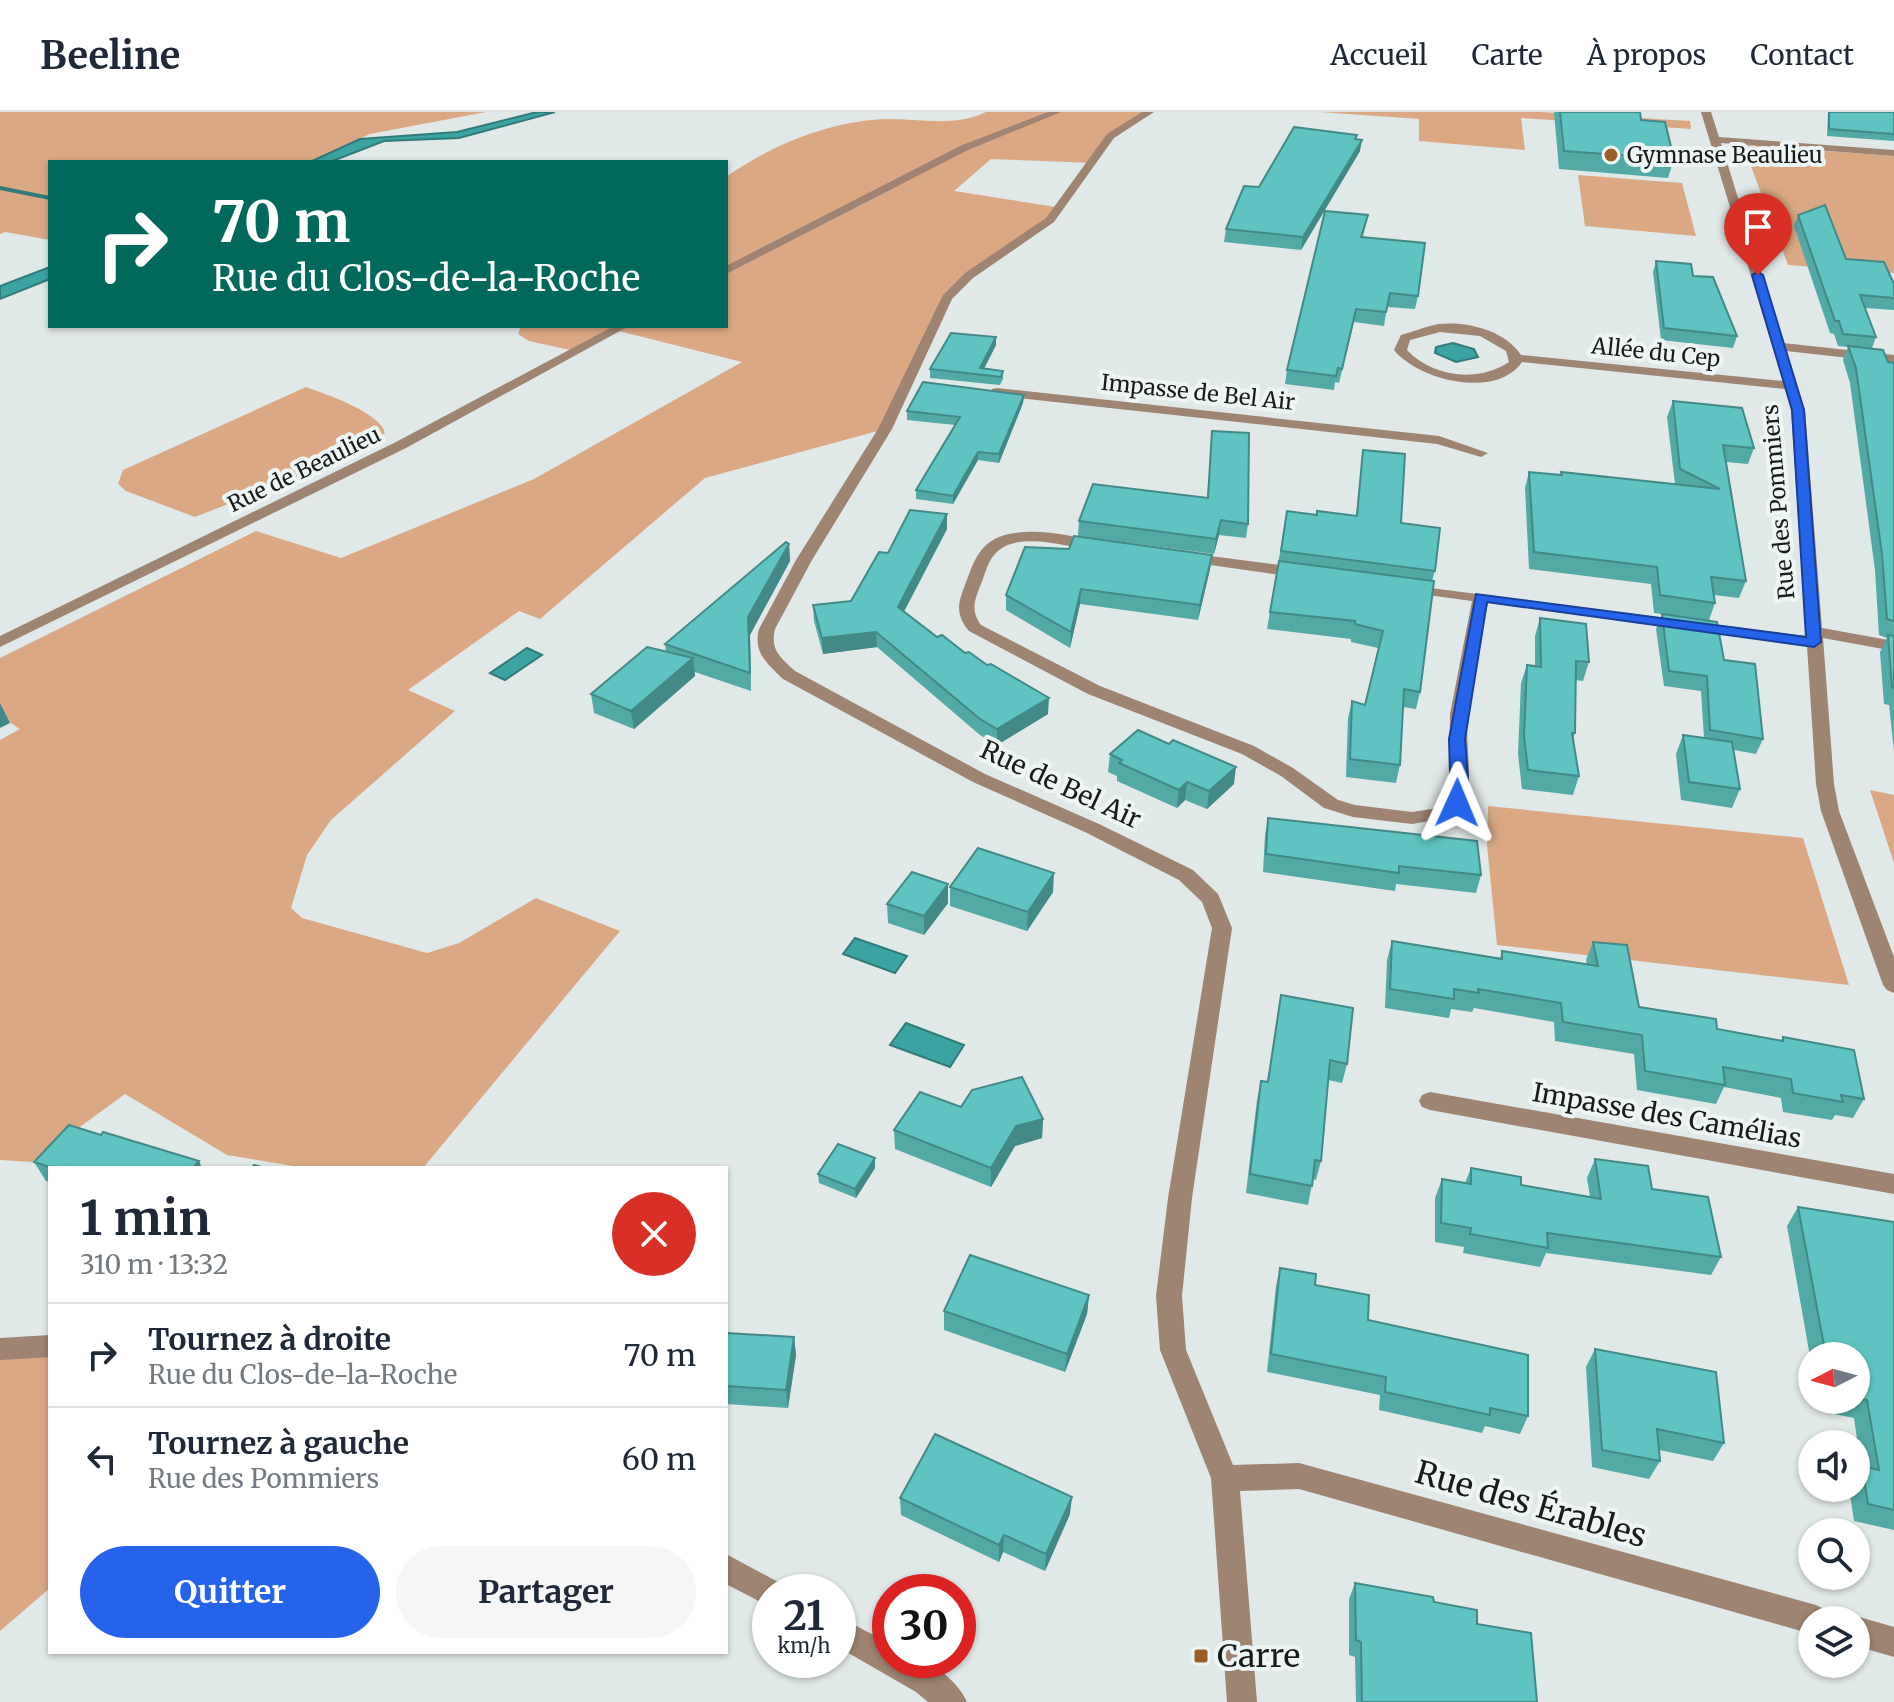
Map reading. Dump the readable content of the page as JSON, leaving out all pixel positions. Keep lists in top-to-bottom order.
{
  "streets": {
    "street": [
      "Allée du Cep",
      "Impasse de Bel Air",
      "Rue de Beaulieu",
      "Rue des Pommiers",
      "Rue de Bel Air",
      "Impasse des Camélias",
      "Rue des Érables"
    ]
  },
  "crossings": [
    ["Allée du Cep", "Rue des Pommiers"],
    ["Rue de Bel Air", "Rue des Érables"]
  ],
  "places": {
    "other": ["Gymnase Beaulieu"],
    "transit": ["Carre"]
  },
  "north": "left",
  "page": {
    "header": "Beeline",
    "nav": [
      "Accueil",
      "Carte",
      "À propos",
      "Contact"
    ],
    "turn": ["70 m", "Rue du Clos-de-la-Roche"],
    "heading": ["1 min", "310 m · 13:32"],
    "list": [
      {
        "name": "Tournez à droite",
        "note": "Rue du Clos-de-la-Roche",
        "value": "70 m"
      },
      {
        "name": "Tournez à gauche",
        "note": "Rue des Pommiers",
        "value": "60 m"
      }
    ],
    "buttons": ["Quitter", "Partager"],
    "speed": "21 km/h",
    "limit": "30"
  }
}
